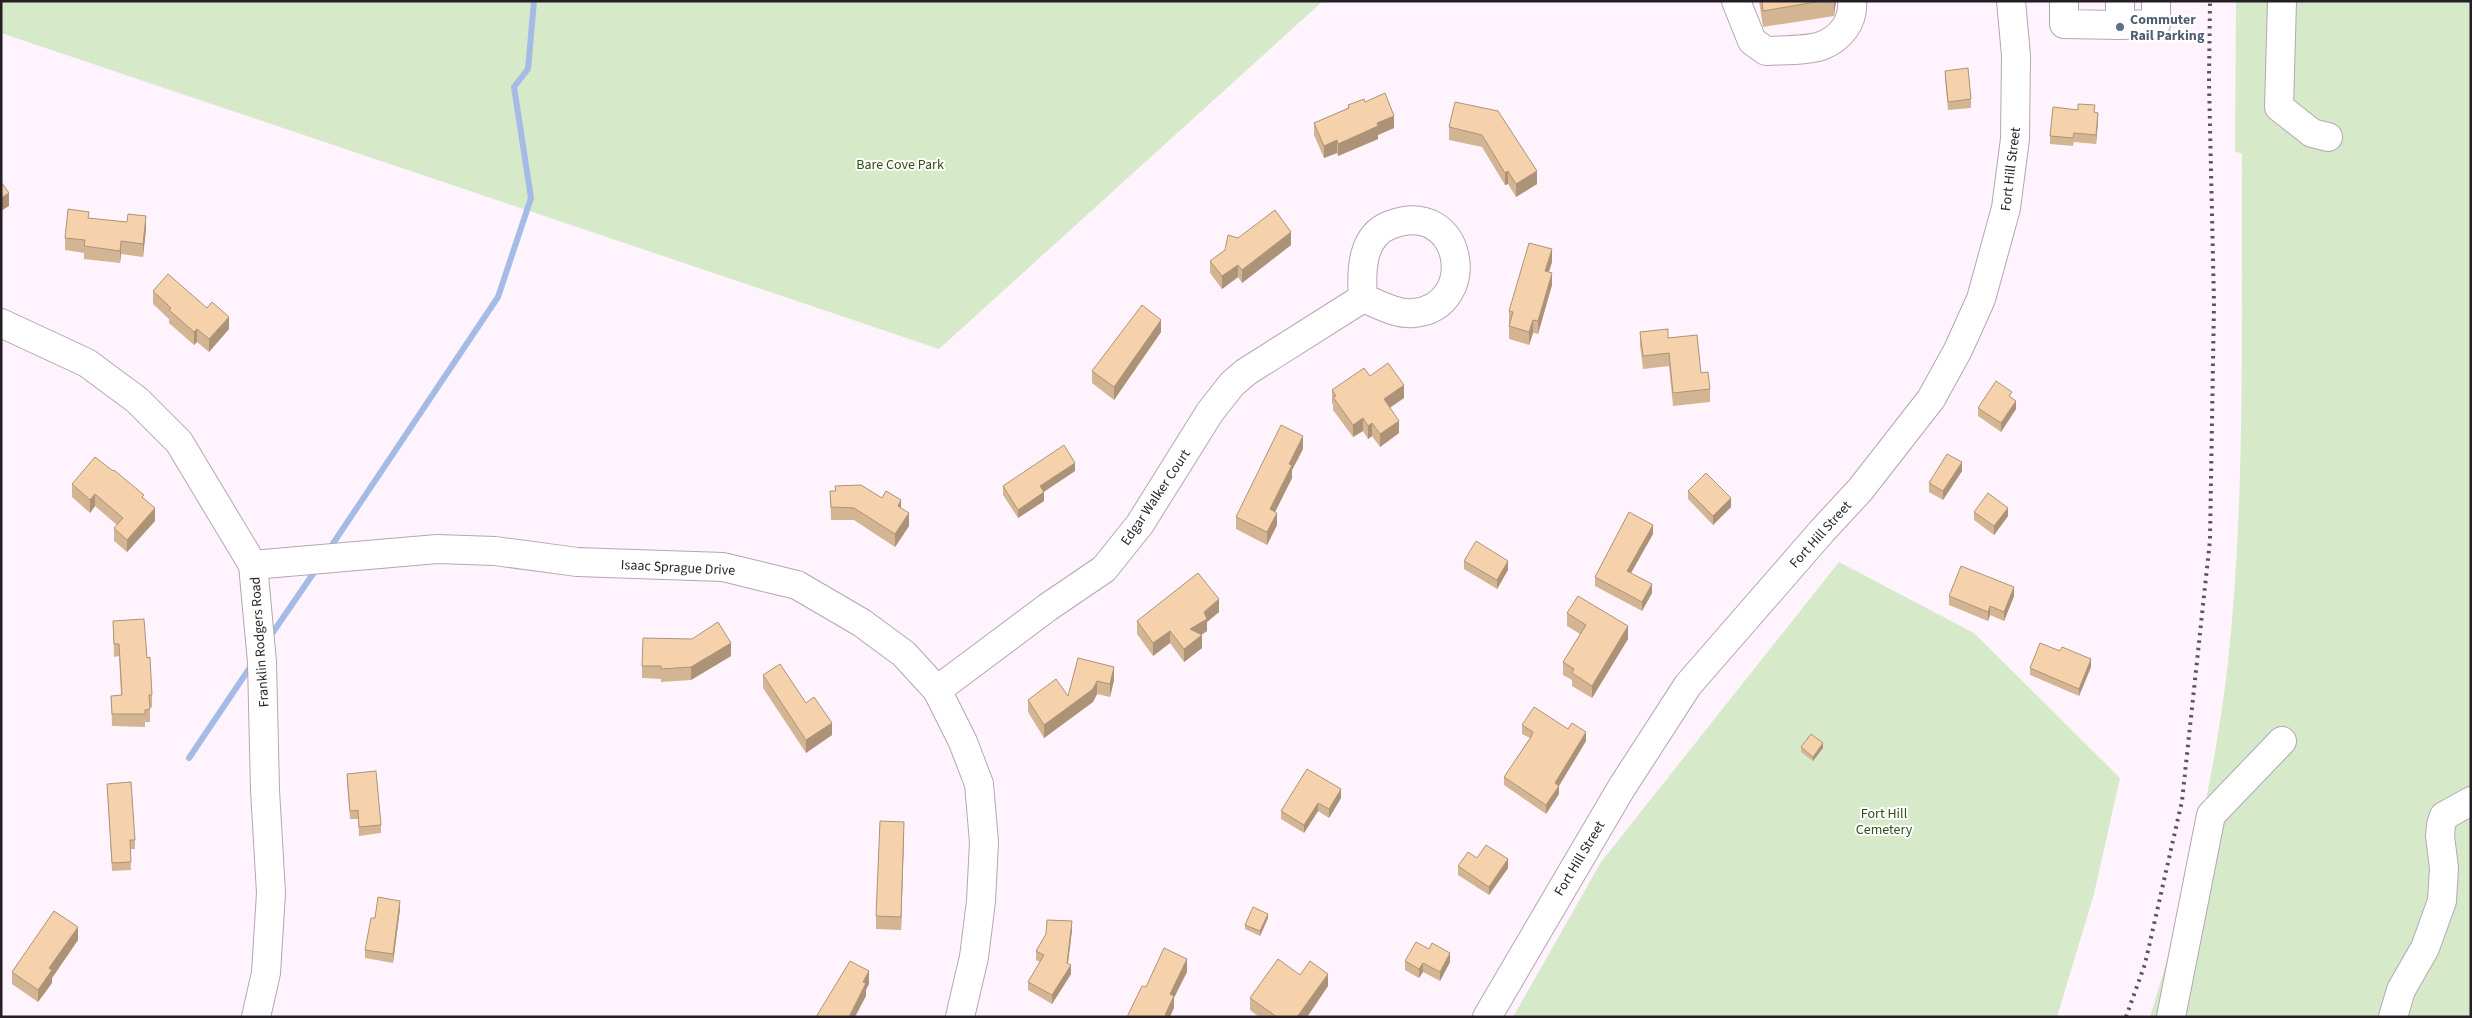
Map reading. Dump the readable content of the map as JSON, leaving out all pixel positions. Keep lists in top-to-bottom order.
{
  "streets": {
    "street": [
      "Fort Hill Street",
      "Edgar Walker Court",
      "Isaac Sprague Drive",
      "Franklin Rodgers Road"
    ]
  },
  "crossings": [
    ["Edgar Walker Court", "Isaac Sprague Drive"],
    ["Isaac Sprague Drive", "Franklin Rodgers Road"]
  ],
  "parks": ["Bare Cove Park", "Fort Hill Cemetery"],
  "places": ["Commuter Rail Parking"]
}
